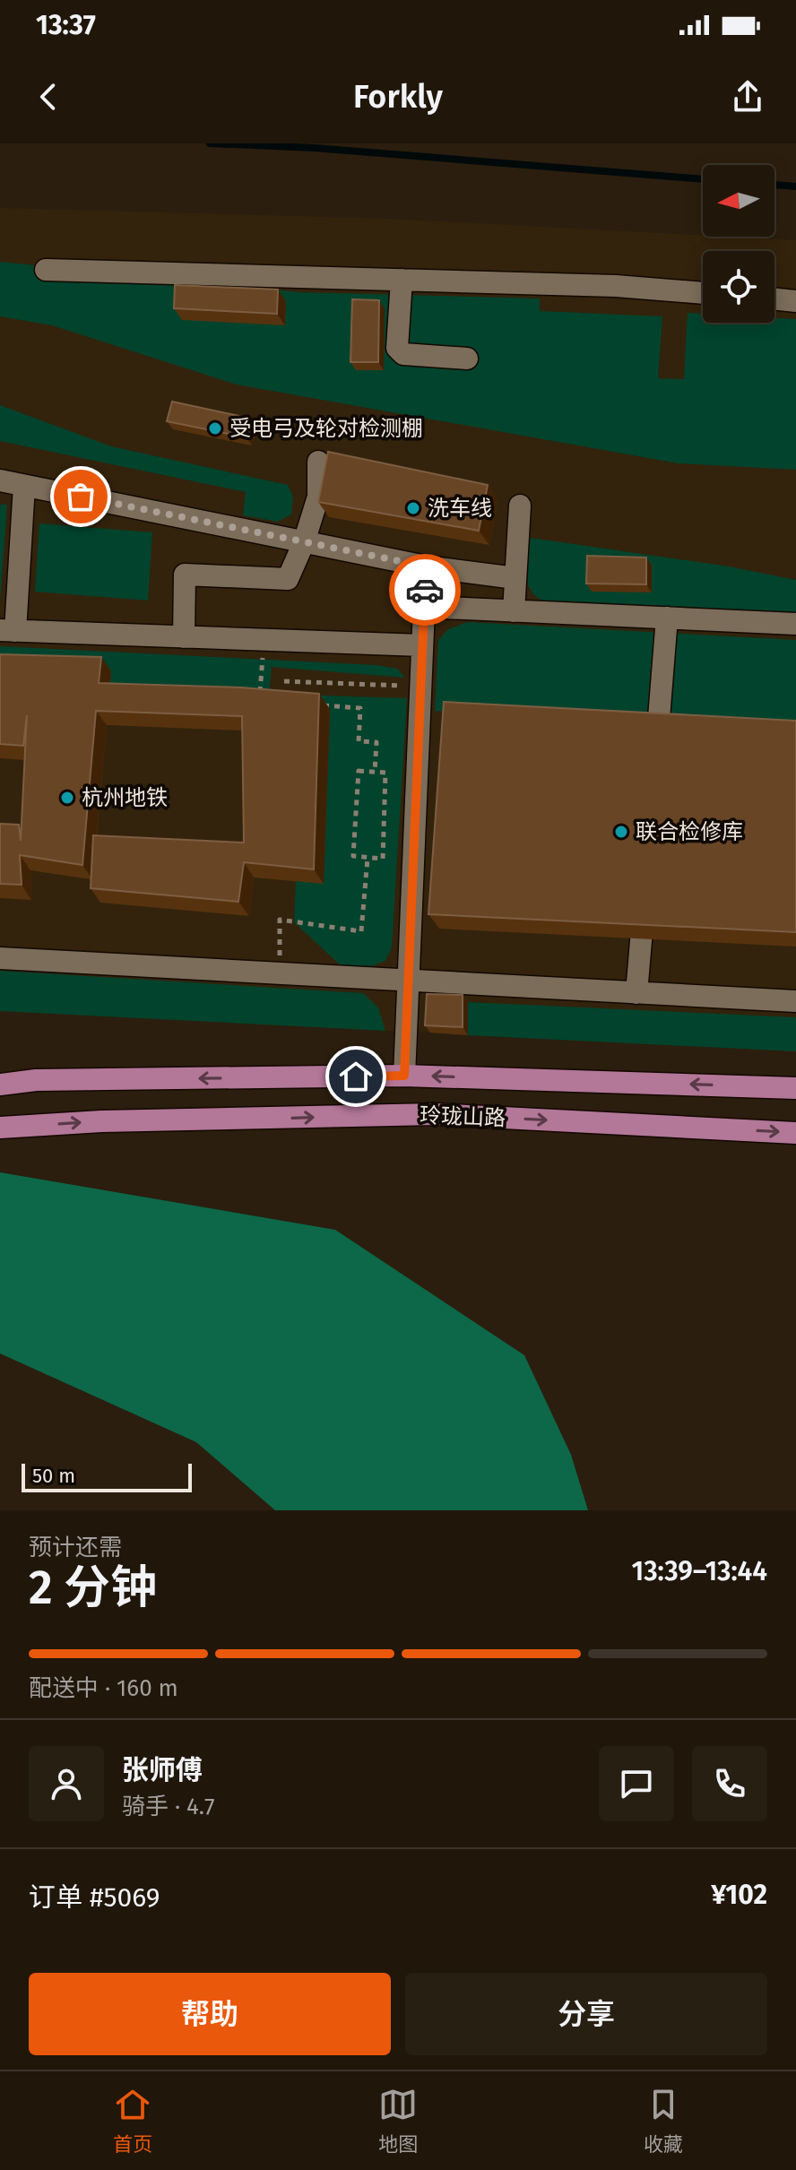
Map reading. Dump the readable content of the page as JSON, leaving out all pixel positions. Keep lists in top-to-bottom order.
{
  "streets": {
    "main road": ["玲珑山路"]
  },
  "places": [
    "受电弓及轮对检测棚",
    "洗车线",
    "杭州地铁",
    "联合检修库"
  ],
  "scale_bar": "50 m",
  "north": "left",
  "page": {
    "status": "13:37",
    "header": "Forkly",
    "scale": "50 m",
    "heading": ["2 分钟", "预计还需", "13:39–13:44"],
    "panel": [
      "张师傅",
      "骑手 · 4.7",
      "订单 #5069",
      "¥102"
    ],
    "bar": "配送中 · 160 m",
    "buttons": ["帮助", "分享"],
    "tabs": ["首页", "地图", "收藏"]
  }
}
